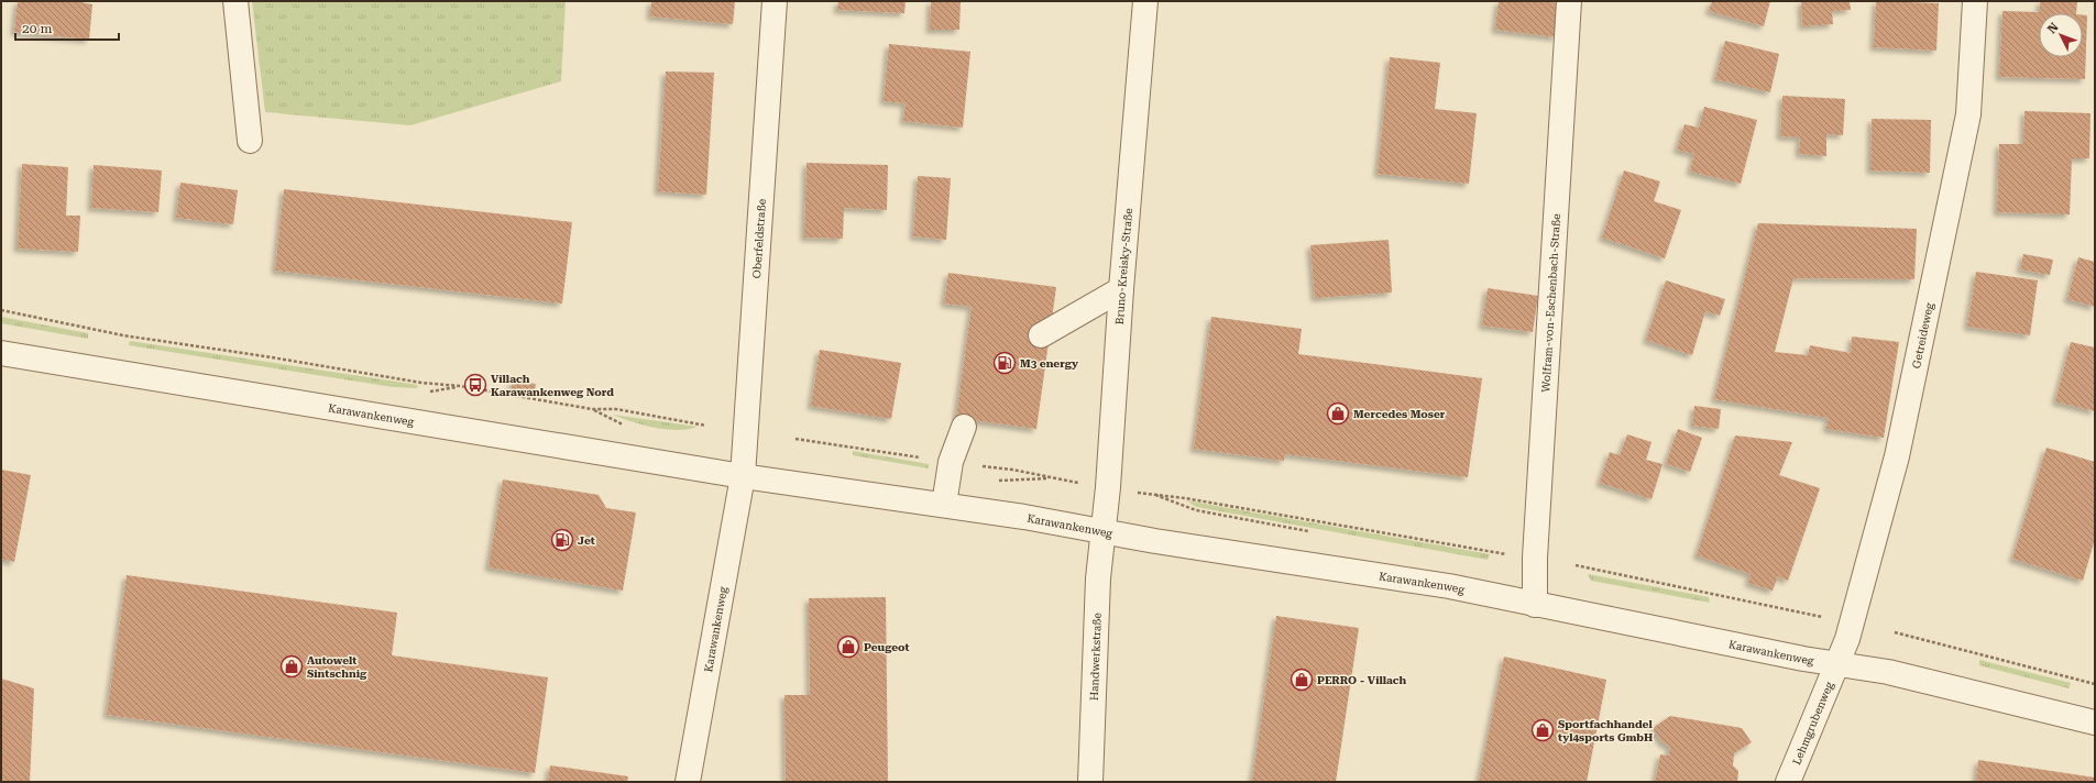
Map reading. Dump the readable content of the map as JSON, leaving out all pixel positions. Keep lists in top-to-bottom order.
{
  "streets": {
    "street": [
      "Oberfeldstraße",
      "Bruno-Kreisky-Straße",
      "Wolfram-von-Eschenbach-Straße",
      "Getreideweg",
      "Karawankenweg",
      "Handwerkstraße",
      "Lehmgrubenweg"
    ]
  },
  "crossings": [
    ["Oberfeldstraße", "Karawankenweg"],
    ["Bruno-Kreisky-Straße", "Karawankenweg"],
    ["Bruno-Kreisky-Straße", "Handwerkstraße"],
    ["Wolfram-von-Eschenbach-Straße", "Karawankenweg"],
    ["Getreideweg", "Karawankenweg"],
    ["Getreideweg", "Lehmgrubenweg"],
    ["Karawankenweg", "Handwerkstraße"],
    ["Karawankenweg", "Lehmgrubenweg"]
  ],
  "places": {
    "fuel station": ["M3 energy", "Jet"],
    "bus stop": ["Villach Karawankenweg Nord"],
    "shop": [
      "Mercedes Moser",
      "Peugeot",
      "Autowelt Sintschnig",
      "PERRO - Villach",
      "Sportfachhandel tyl4sports GmbH"
    ]
  },
  "scale_bar": "20 m",
  "north": "top left"
}
